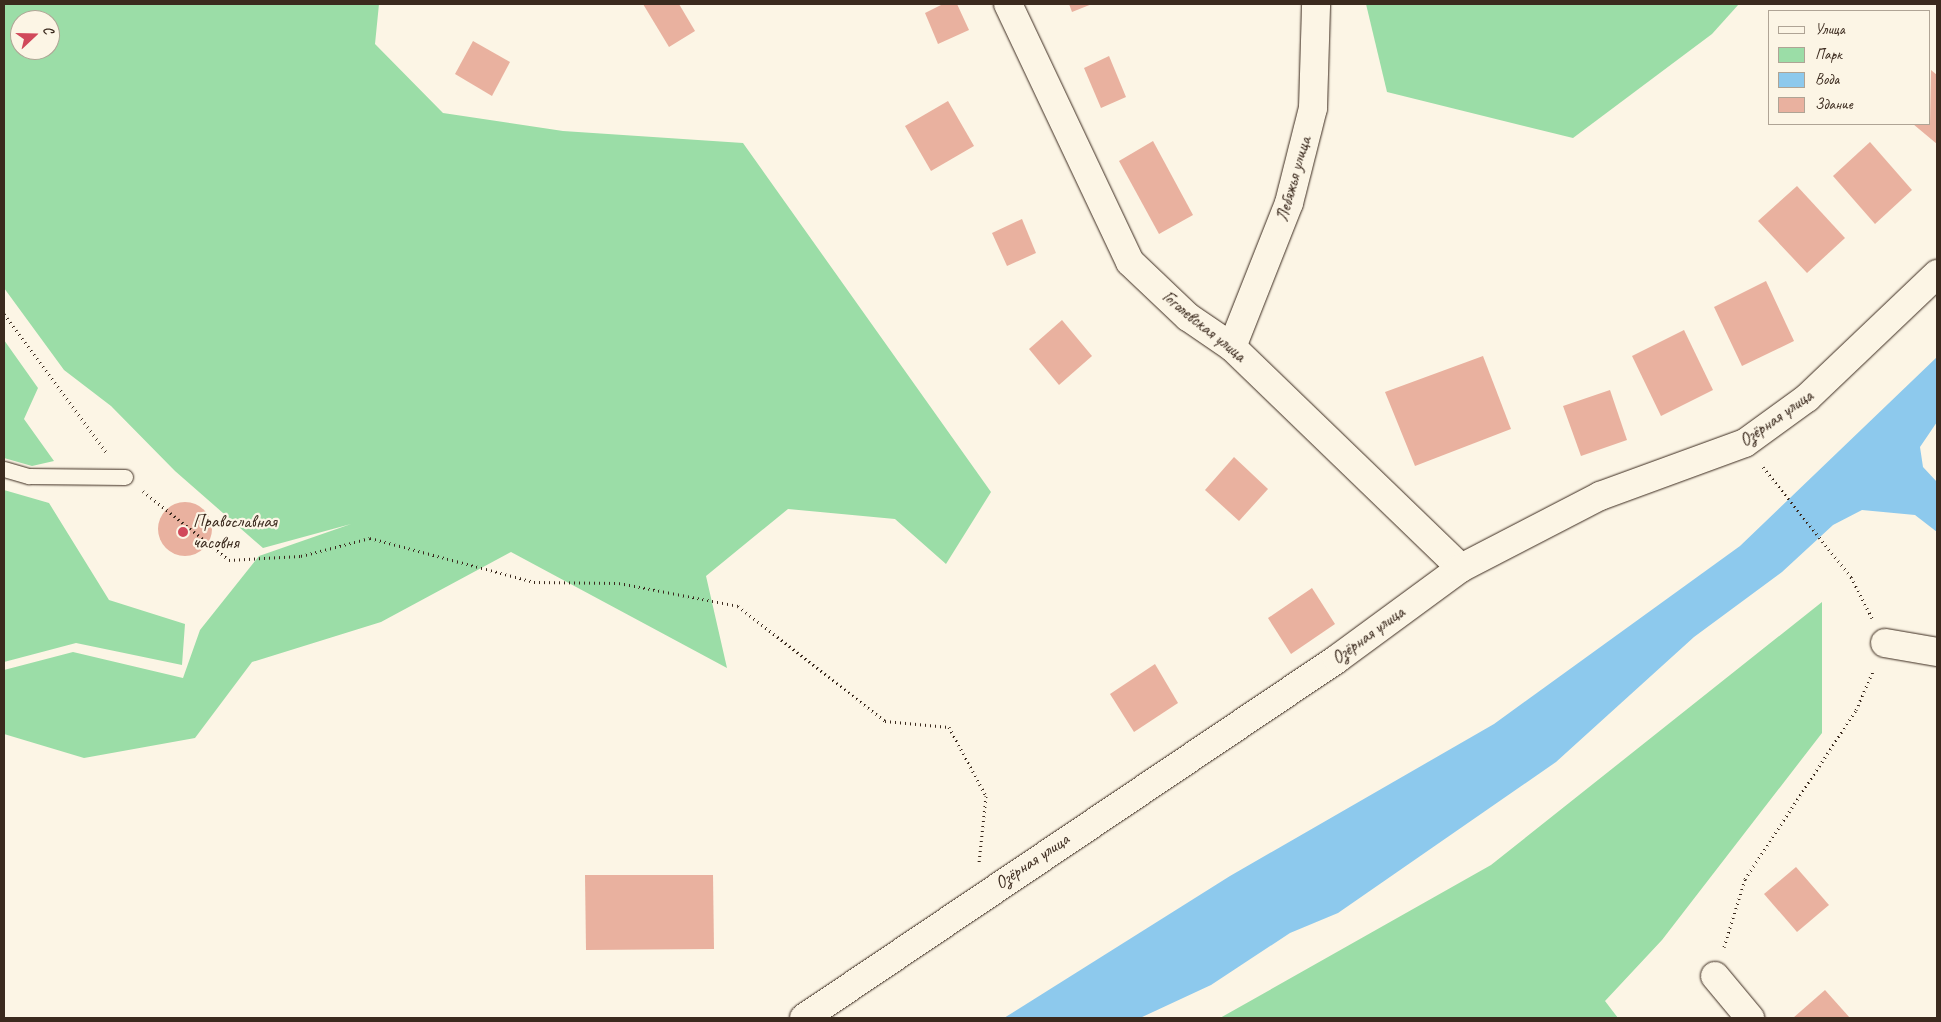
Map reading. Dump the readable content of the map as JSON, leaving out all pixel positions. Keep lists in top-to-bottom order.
{
  "streets": {
    "street": ["Лебяжья улица", "Гоголевская улица", "Озёрная улица"]
  },
  "crossings": [
    ["Лебяжья улица", "Гоголевская улица"],
    ["Гоголевская улица", "Озёрная улица"]
  ],
  "places": ["Православная часовня"],
  "legend": [
    "Улица",
    "Парк",
    "Вода",
    "Здание"
  ],
  "north": "right"
}
